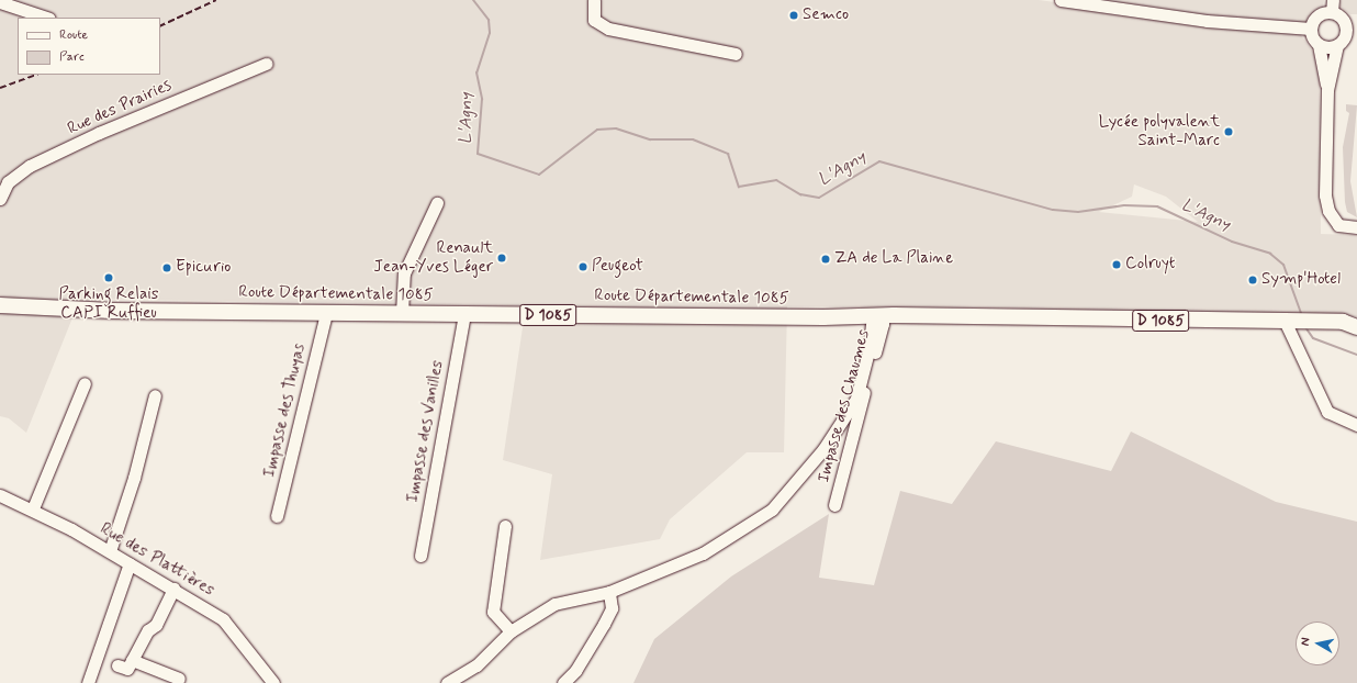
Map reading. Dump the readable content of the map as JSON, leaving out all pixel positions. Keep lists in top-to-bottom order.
{
  "streets": {
    "main road": ["Route Départementale 1085", "D 1085"],
    "street": [
      "Rue des Prairies",
      "Impasse des Chaumes",
      "Impasse des Thuyas",
      "Impasse des Vanilles",
      "Rue des Plattières"
    ]
  },
  "crossings": [
    ["Route Départementale 1085", "D 1085"],
    ["Route Départementale 1085", "Impasse des Chaumes"],
    ["Route Départementale 1085", "Impasse des Thuyas"],
    ["Route Départementale 1085", "Impasse des Vanilles"]
  ],
  "water": ["L'Agny"],
  "places": [
    "Semco",
    "Lycée polyvalent Saint-Marc",
    "Renault Jean-Yves Léger",
    "ZA de La Plaine",
    "Colruyt",
    "Peugeot",
    "Epicurio",
    "Parking Relais CAPI Ruffieu",
    "Symp'Hotel"
  ],
  "legend": ["Route", "Parc"],
  "north": "left"
}
